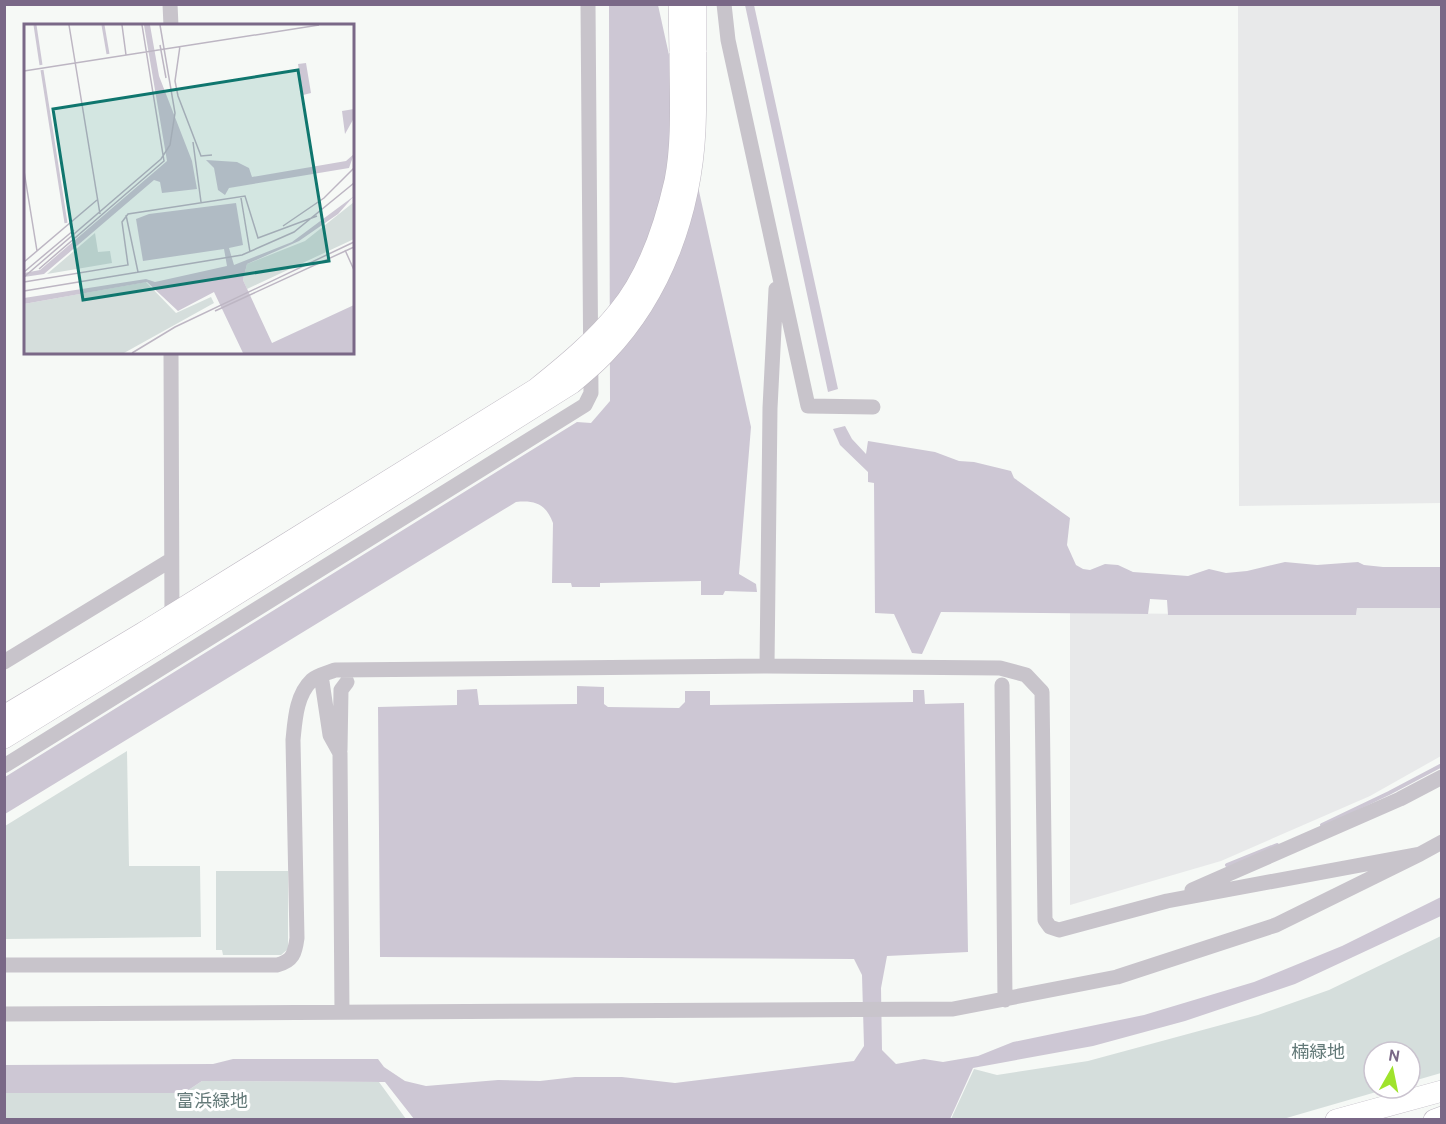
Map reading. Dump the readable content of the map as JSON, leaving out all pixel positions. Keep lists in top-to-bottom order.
{
  "parks": ["楠緑地", "富浜緑地"],
  "north": "top"
}
